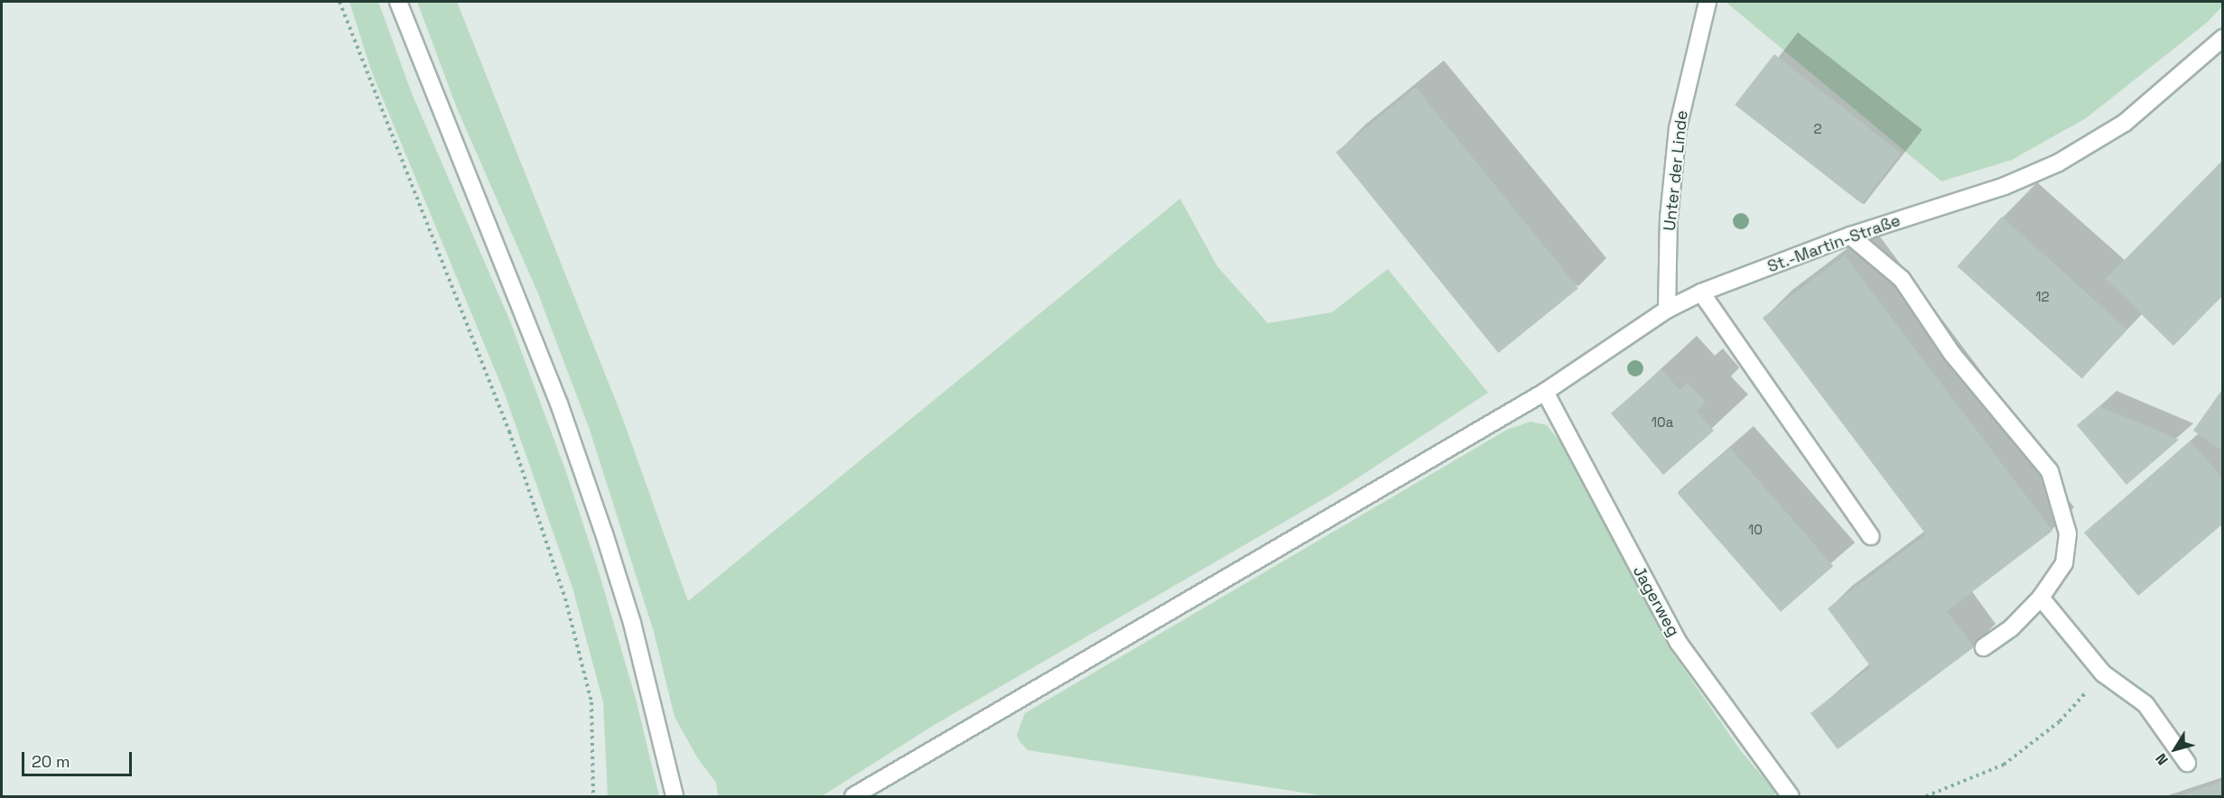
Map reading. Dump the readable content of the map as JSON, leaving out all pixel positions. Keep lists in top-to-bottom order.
{
  "streets": {
    "street": ["Unter der Linde", "St.-Martin-Straße", "Jagerweg"]
  },
  "crossings": [
    ["Unter der Linde", "St.-Martin-Straße"],
    ["St.-Martin-Straße", "Jagerweg"]
  ],
  "house_numbers": [
    "2",
    "12",
    "10a",
    "10"
  ],
  "scale_bar": "20 m",
  "north": "bottom left"
}
